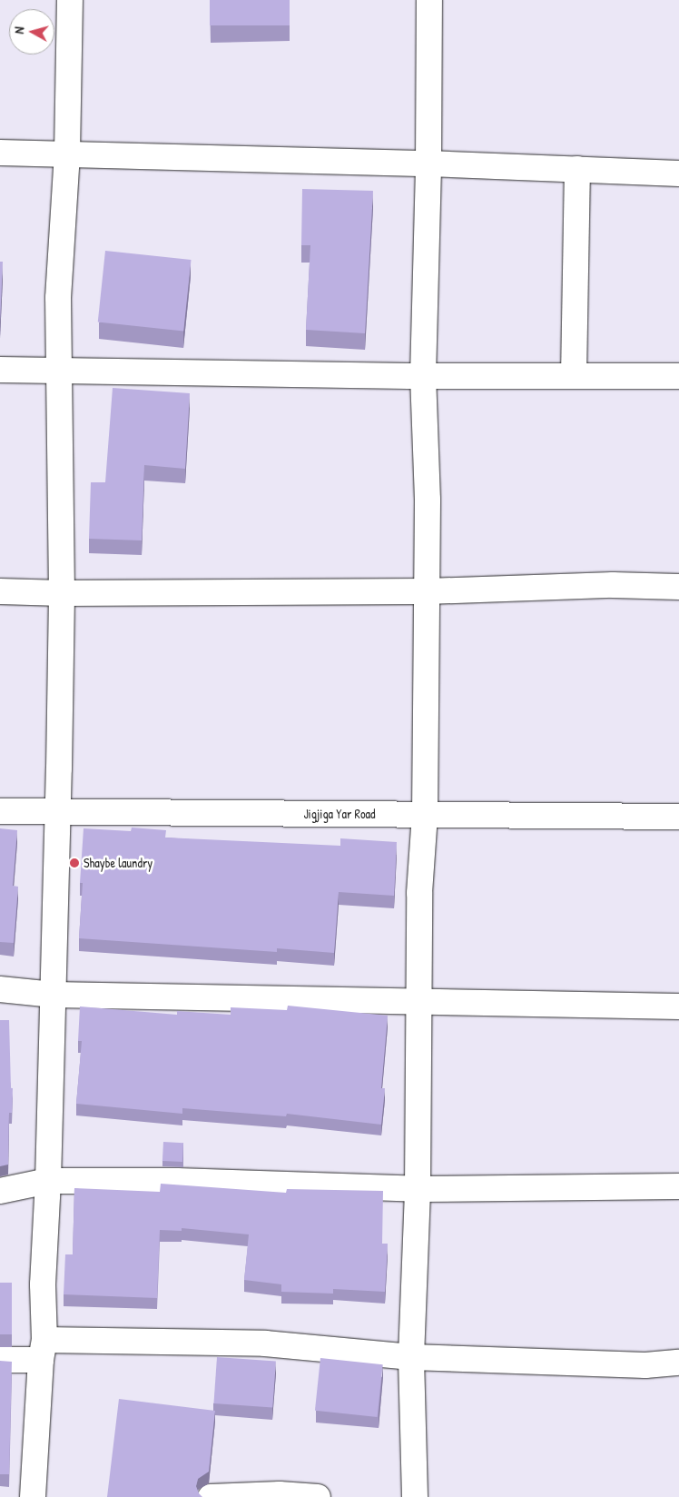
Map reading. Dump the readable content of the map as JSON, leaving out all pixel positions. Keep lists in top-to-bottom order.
{
  "streets": {
    "street": ["Jigjiga Yar Road"]
  },
  "places": ["Shaybe laundry"],
  "north": "left"
}
